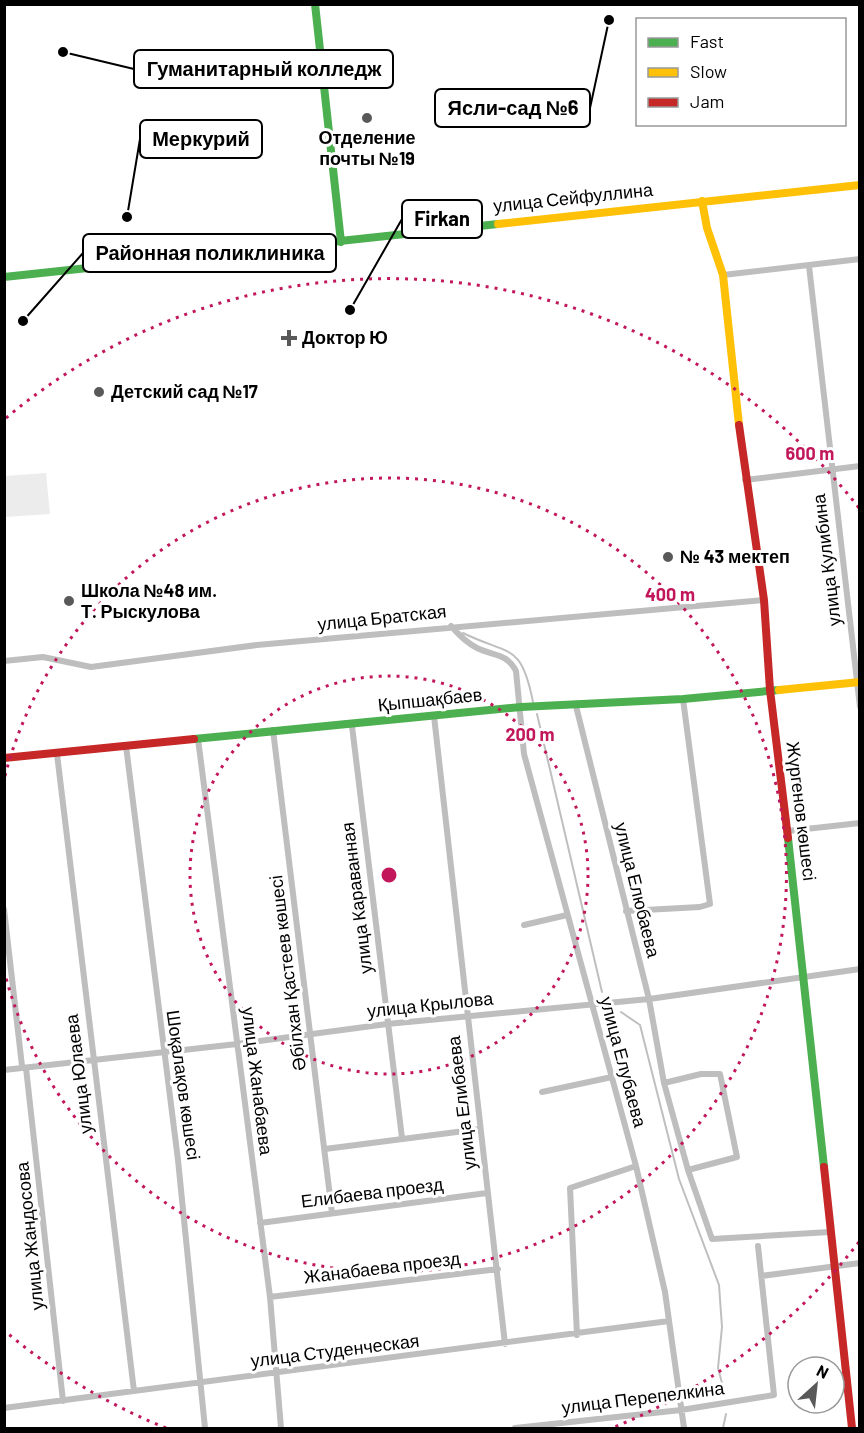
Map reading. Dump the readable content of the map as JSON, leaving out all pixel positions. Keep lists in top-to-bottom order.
{
  "streets": {
    "street": [
      "улица Сейфуллина",
      "улица Кулибина",
      "улица Братская",
      "Қыпшақбаев",
      "Жүргенов көшесі",
      "улица Елюбаева",
      "улица Караванная",
      "Әбілхан Қастеев көшесі",
      "улица Крылова",
      "улица Елубаева",
      "улица Юлаева",
      "улица Жанабаева",
      "Шоқалақов көшесі",
      "улица Елибаева",
      "Елибаева проезд",
      "улица Жандосова",
      "Жанабаева проезд",
      "улица Студенческая",
      "улица Перепелкина"
    ]
  },
  "crossings": [
    ["улица Сейфуллина", "Жүргенов көшесі"],
    ["улица Кулибина", "Қыпшақбаев"],
    ["улица Братская", "Жүргенов көшесі"],
    ["улица Братская", "улица Елубаева"],
    ["Қыпшақбаев", "Жүргенов көшесі"],
    ["Қыпшақбаев", "улица Елюбаева"],
    ["Қыпшақбаев", "улица Караванная"],
    ["Қыпшақбаев", "Әбілхан Қастеев көшесі"],
    ["Қыпшақбаев", "улица Елубаева"],
    ["Қыпшақбаев", "улица Юлаева"],
    ["Қыпшақбаев", "улица Жанабаева"],
    ["Қыпшақбаев", "Шоқалақов көшесі"],
    ["Қыпшақбаев", "улица Елибаева"],
    ["Жүргенов көшесі", "улица Елюбаева"],
    ["Жүргенов көшесі", "улица Крылова"],
    ["улица Елюбаева", "улица Крылова"],
    ["улица Караванная", "улица Крылова"],
    ["Әбілхан Қастеев көшесі", "улица Крылова"],
    ["Әбілхан Қастеев көшесі", "Елибаева проезд"],
    ["улица Крылова", "улица Елубаева"],
    ["улица Крылова", "улица Юлаева"],
    ["улица Крылова", "улица Жанабаева"],
    ["улица Крылова", "Шоқалақов көшесі"],
    ["улица Крылова", "улица Елибаева"],
    ["улица Крылова", "улица Жандосова"],
    ["улица Елубаева", "улица Студенческая"],
    ["улица Елубаева", "улица Перепелкина"],
    ["улица Юлаева", "улица Студенческая"],
    ["улица Жанабаева", "Елибаева проезд"],
    ["улица Жанабаева", "Жанабаева проезд"],
    ["улица Жанабаева", "улица Студенческая"],
    ["Шоқалақов көшесі", "улица Студенческая"],
    ["улица Елибаева", "Елибаева проезд"],
    ["улица Елибаева", "Жанабаева проезд"],
    ["улица Елибаева", "улица Студенческая"],
    ["улица Жандосова", "улица Студенческая"]
  ],
  "places": {
    "other": [
      "Ясли-сад №6",
      "Гуманитарный колледж",
      "Отделение почты №19",
      "Меркурий",
      "Firkan",
      "Районная поликлиника",
      "Детский сад №17",
      "№ 43 мектеп",
      "Школа №48 им. Т. Рыскулова"
    ],
    "health": ["Доктор Ю"]
  },
  "legend": ["Fast", "Slow", "Jam"],
  "north": "top right",
  "rings": ["600 m", "400 m", "200 m"]
}
